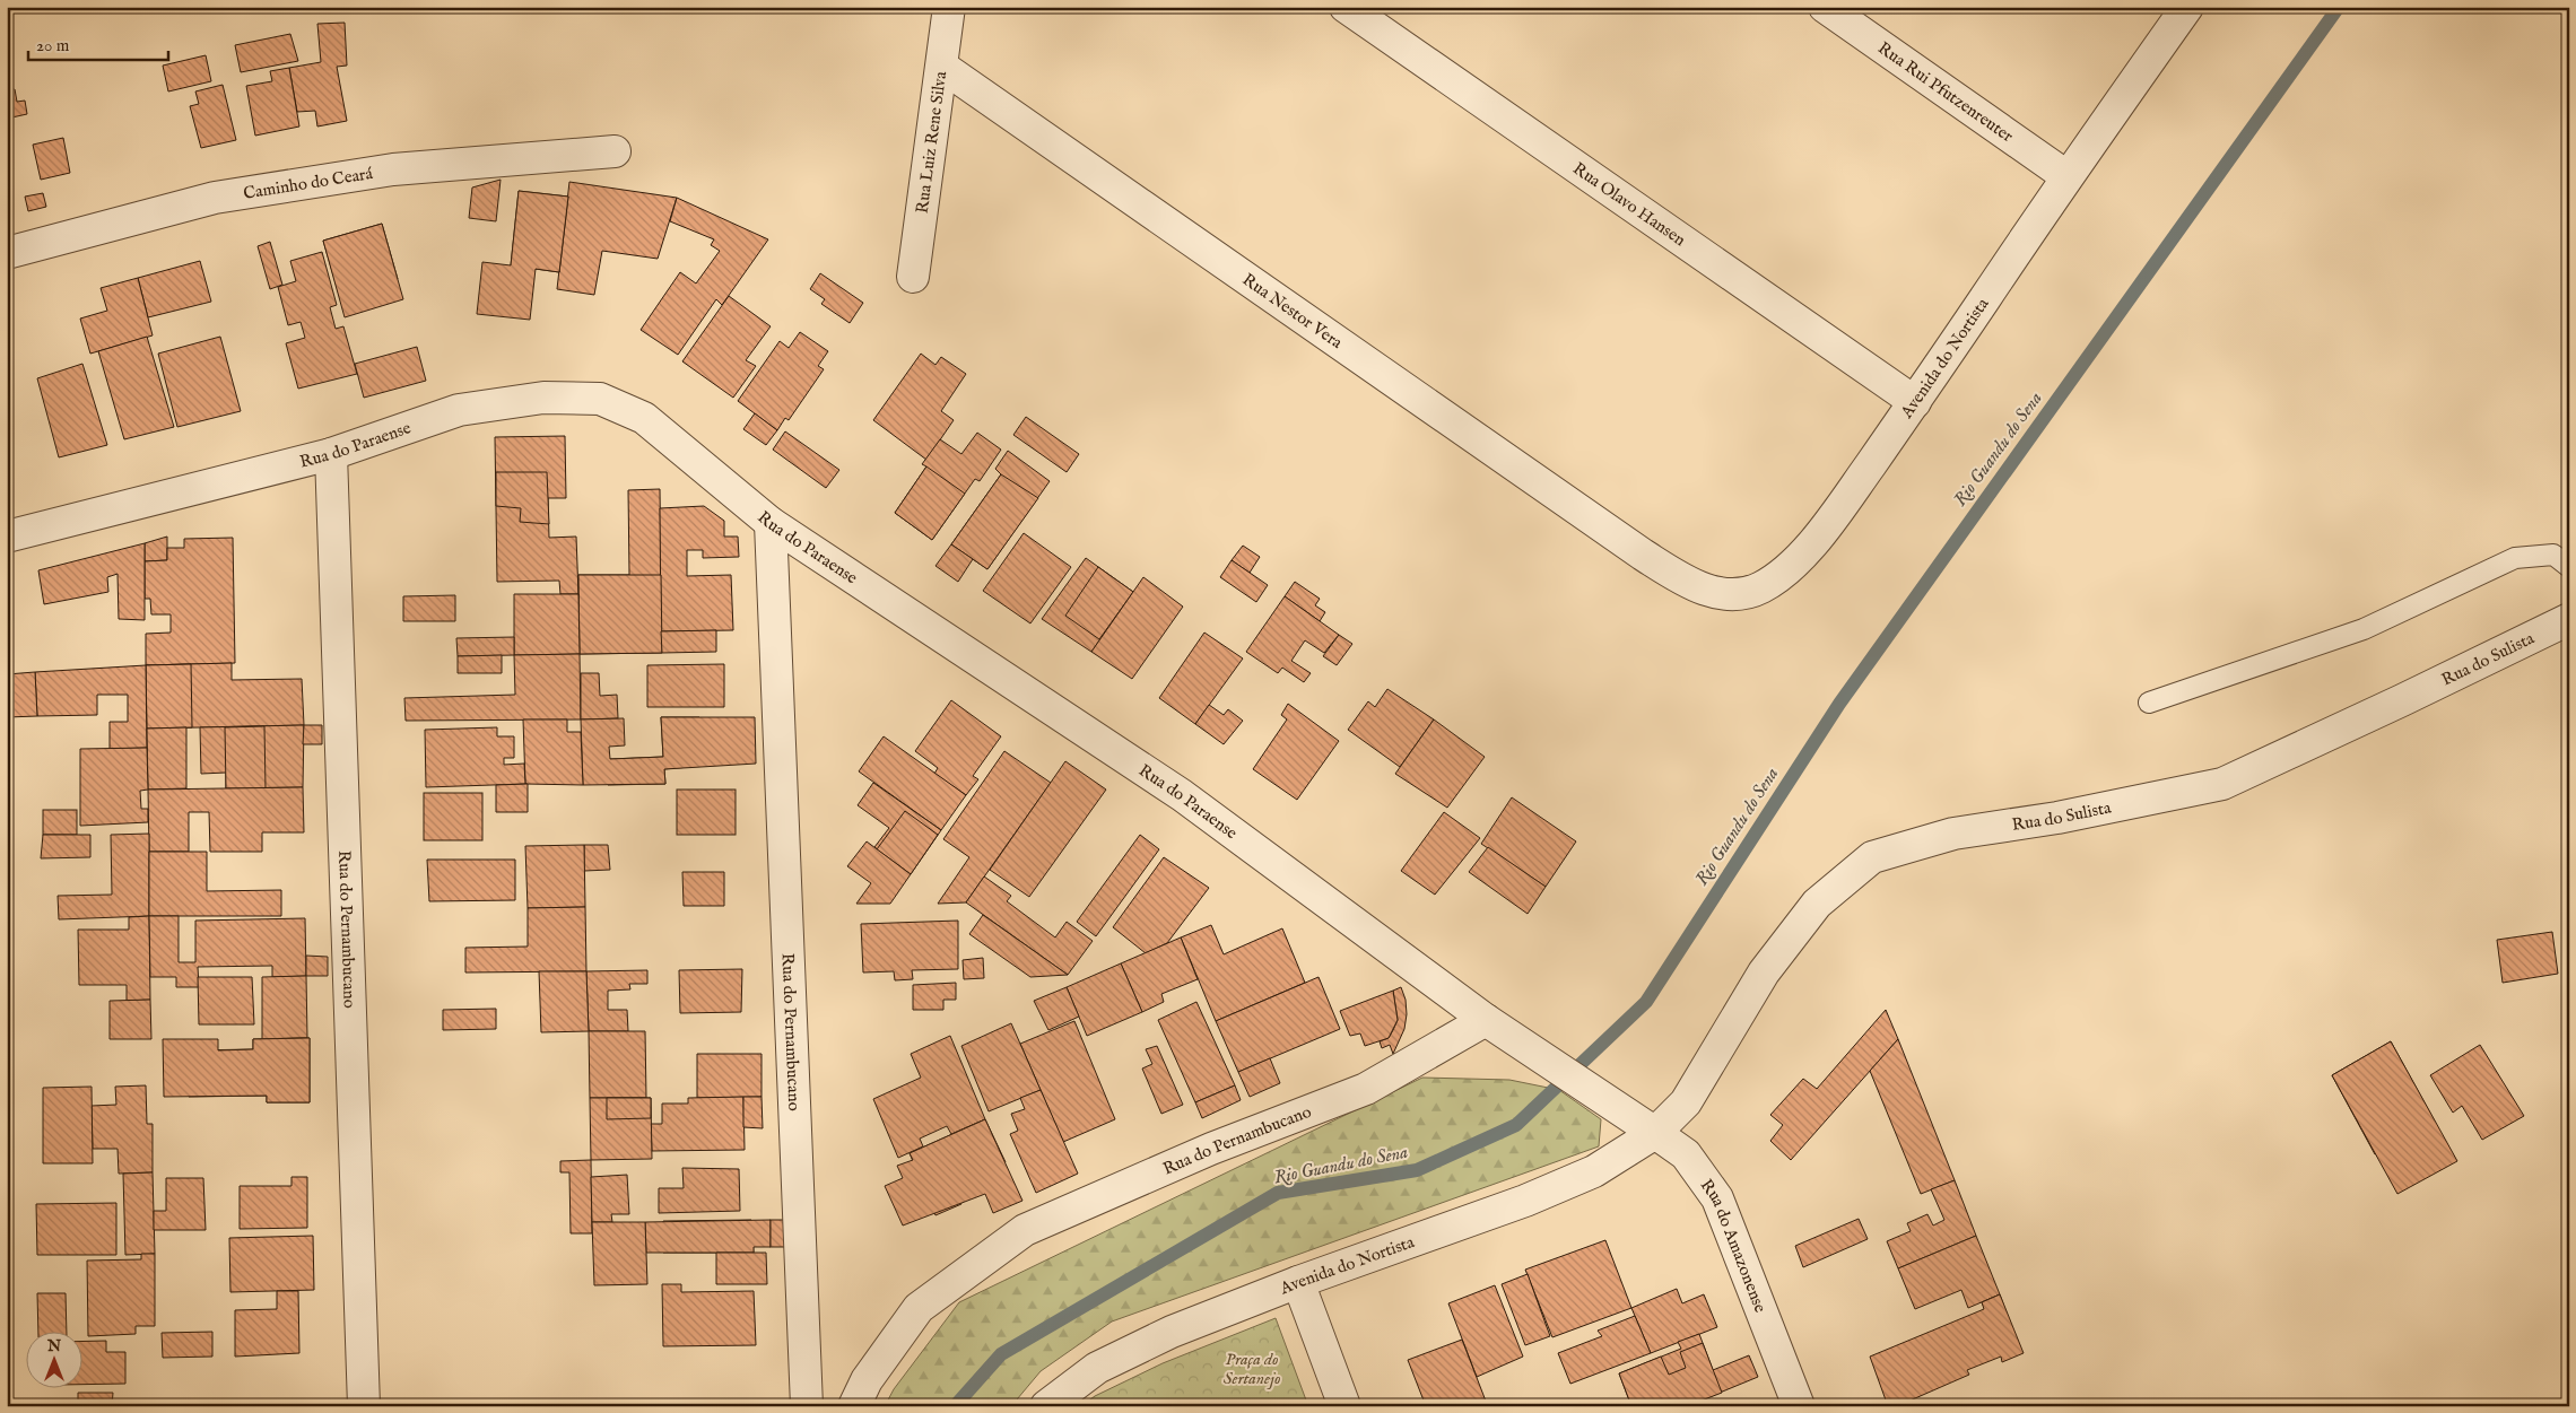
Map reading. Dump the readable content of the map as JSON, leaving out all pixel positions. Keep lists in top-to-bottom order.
{
  "streets": {
    "street": [
      "Rua Rui Pfutzenreuter",
      "Rua Luiz Rene Silva",
      "Caminho do Ceará",
      "Rua Olavo Hansen",
      "Rua Nestor Vera",
      "Avenida do Nortista",
      "Rua do Paraense",
      "Rua do Sulista",
      "Rua do Pernambucano",
      "Rua do Amazonense"
    ]
  },
  "crossings": [
    ["Rua Rui Pfutzenreuter", "Avenida do Nortista"],
    ["Rua Luiz Rene Silva", "Rua Nestor Vera"],
    ["Rua Olavo Hansen", "Avenida do Nortista"],
    ["Rua Nestor Vera", "Avenida do Nortista"],
    ["Avenida do Nortista", "Rua do Sulista"],
    ["Avenida do Nortista", "Rua do Amazonense"],
    ["Rua do Paraense", "Rua do Pernambucano"],
    ["Rua do Paraense", "Rua do Amazonense"],
    ["Rua do Sulista", "Rua do Amazonense"]
  ],
  "water": ["Rio Guandu do Sena"],
  "parks": ["Praça do Sertanejo"],
  "scale_bar": "20 m",
  "north": "top"
}
